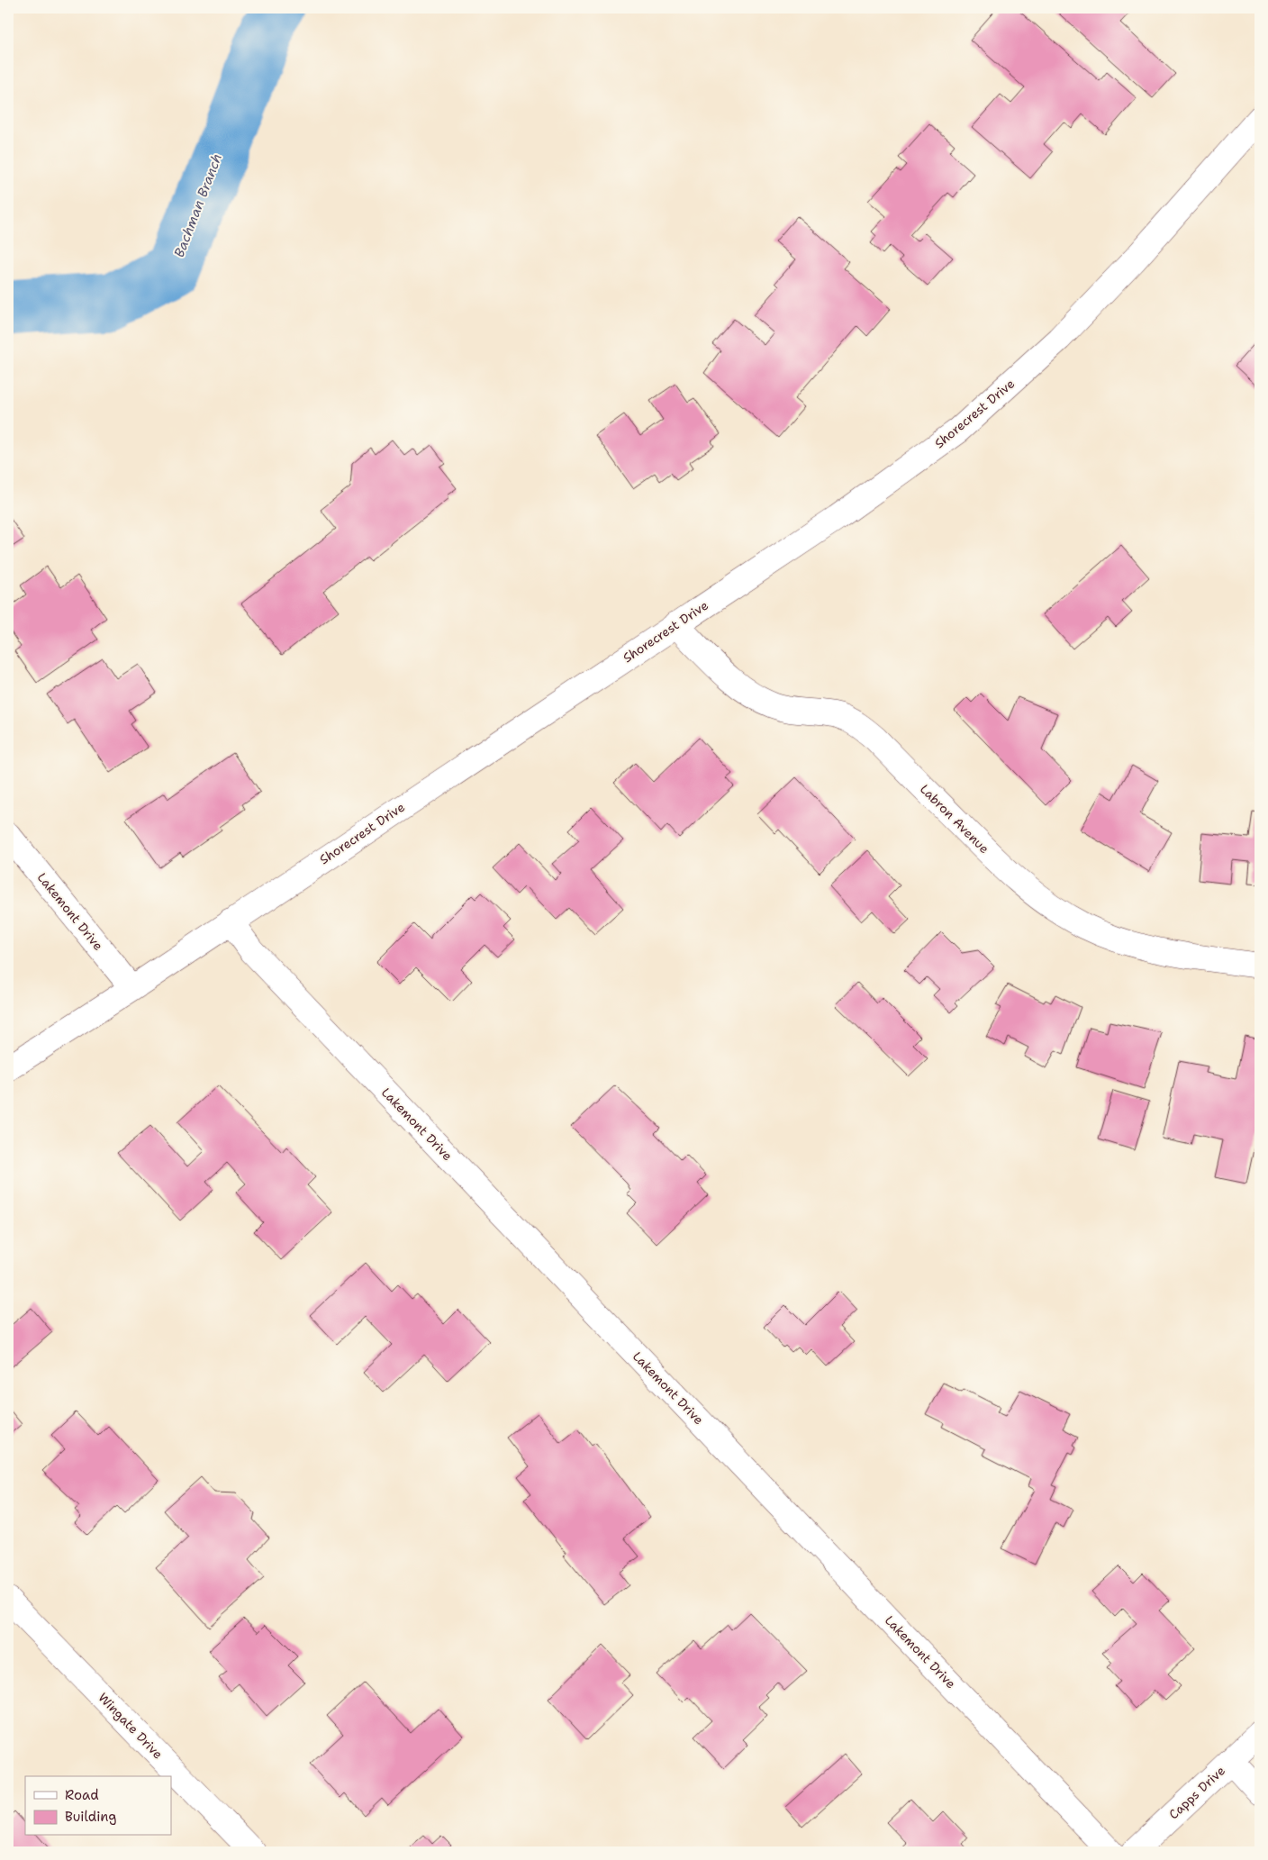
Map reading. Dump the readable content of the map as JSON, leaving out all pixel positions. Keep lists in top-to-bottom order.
{
  "streets": {
    "street": [
      "Shorecrest Drive",
      "Labron Avenue",
      "Lakemont Drive",
      "Wingate Drive",
      "Capps Drive"
    ]
  },
  "crossings": [
    ["Shorecrest Drive", "Labron Avenue"],
    ["Shorecrest Drive", "Lakemont Drive"]
  ],
  "water": ["Bachman Branch"],
  "legend": ["Road", "Building"]
}
